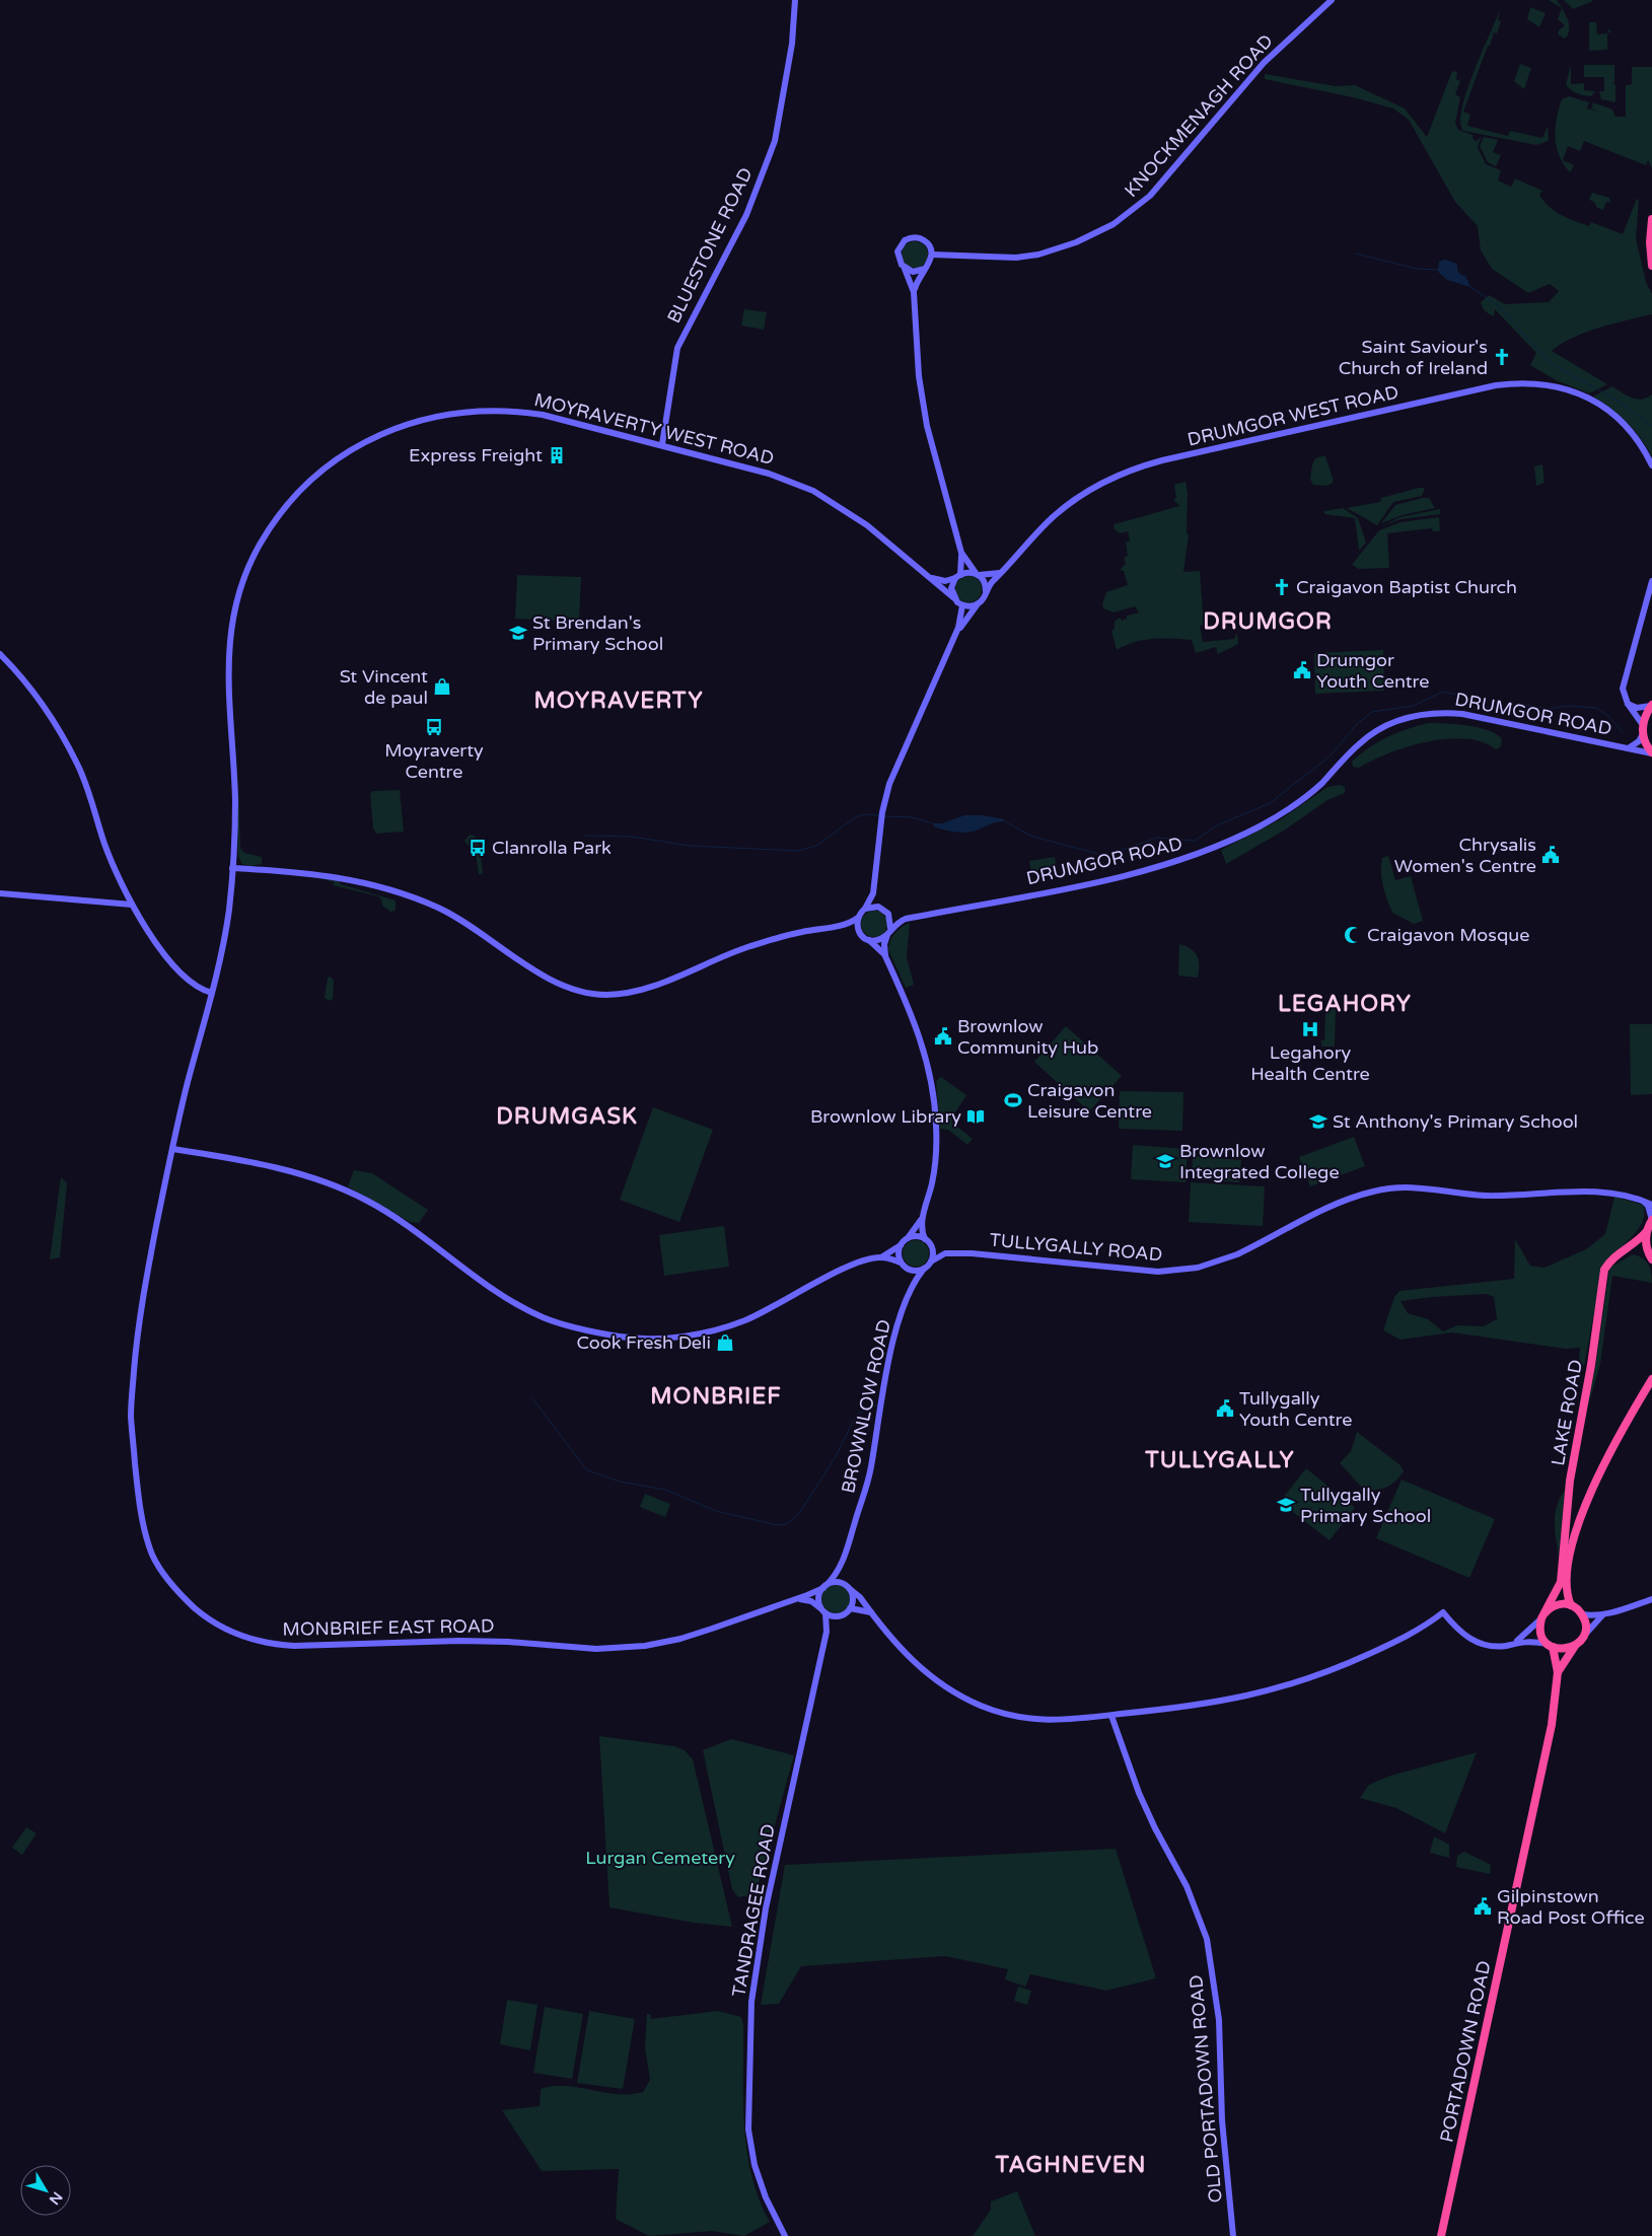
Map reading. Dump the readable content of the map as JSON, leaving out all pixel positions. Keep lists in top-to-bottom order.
{
  "streets": {
    "highway": ["LAKE ROAD", "PORTADOWN ROAD"],
    "street": [
      "KNOCKMENAGH ROAD",
      "BLUESTONE ROAD",
      "DRUMGOR WEST ROAD",
      "MOYRAVERTY WEST ROAD",
      "DRUMGOR ROAD",
      "TULLYGALLY ROAD",
      "BROWNLOW ROAD",
      "MONBRIEF EAST ROAD",
      "TANDRAGEE ROAD",
      "OLD PORTADOWN ROAD"
    ]
  },
  "crossings": [
    ["BLUESTONE ROAD", "MOYRAVERTY WEST ROAD"],
    ["DRUMGOR WEST ROAD", "MOYRAVERTY WEST ROAD"],
    ["MOYRAVERTY WEST ROAD", "MONBRIEF EAST ROAD"],
    ["BROWNLOW ROAD", "MONBRIEF EAST ROAD"],
    ["BROWNLOW ROAD", "TANDRAGEE ROAD"],
    ["MONBRIEF EAST ROAD", "TANDRAGEE ROAD"]
  ],
  "districts": [
    "DRUMGOR",
    "MOYRAVERTY",
    "LEGAHORY",
    "DRUMGASK",
    "MONBRIEF",
    "TULLYGALLY",
    "TAGHNEVEN"
  ],
  "parks": ["Lurgan Cemetery"],
  "places": {
    "church": ["Saint Saviour's Church of Ireland", "Craigavon Baptist Church"],
    "building": ["Express Freight"],
    "school or university": [
      "St Brendan's Primary School",
      "St Anthony's Primary School",
      "Brownlow Integrated College",
      "Tullygally Primary School"
    ],
    "public building": [
      "Drumgor Youth Centre",
      "Chrysalis Women's Centre",
      "Brownlow Community Hub",
      "Tullygally Youth Centre",
      "Gilpinstown Road Post Office"
    ],
    "shop": ["St Vincent de paul", "Cook Fresh Deli"],
    "bus stop": ["Moyraverty Centre", "Clanrolla Park"],
    "mosque": ["Craigavon Mosque"],
    "hospital": ["Legahory Health Centre"],
    "sports": ["Craigavon Leisure Centre"],
    "library": ["Brownlow Library"]
  },
  "north": "bottom right"
}
